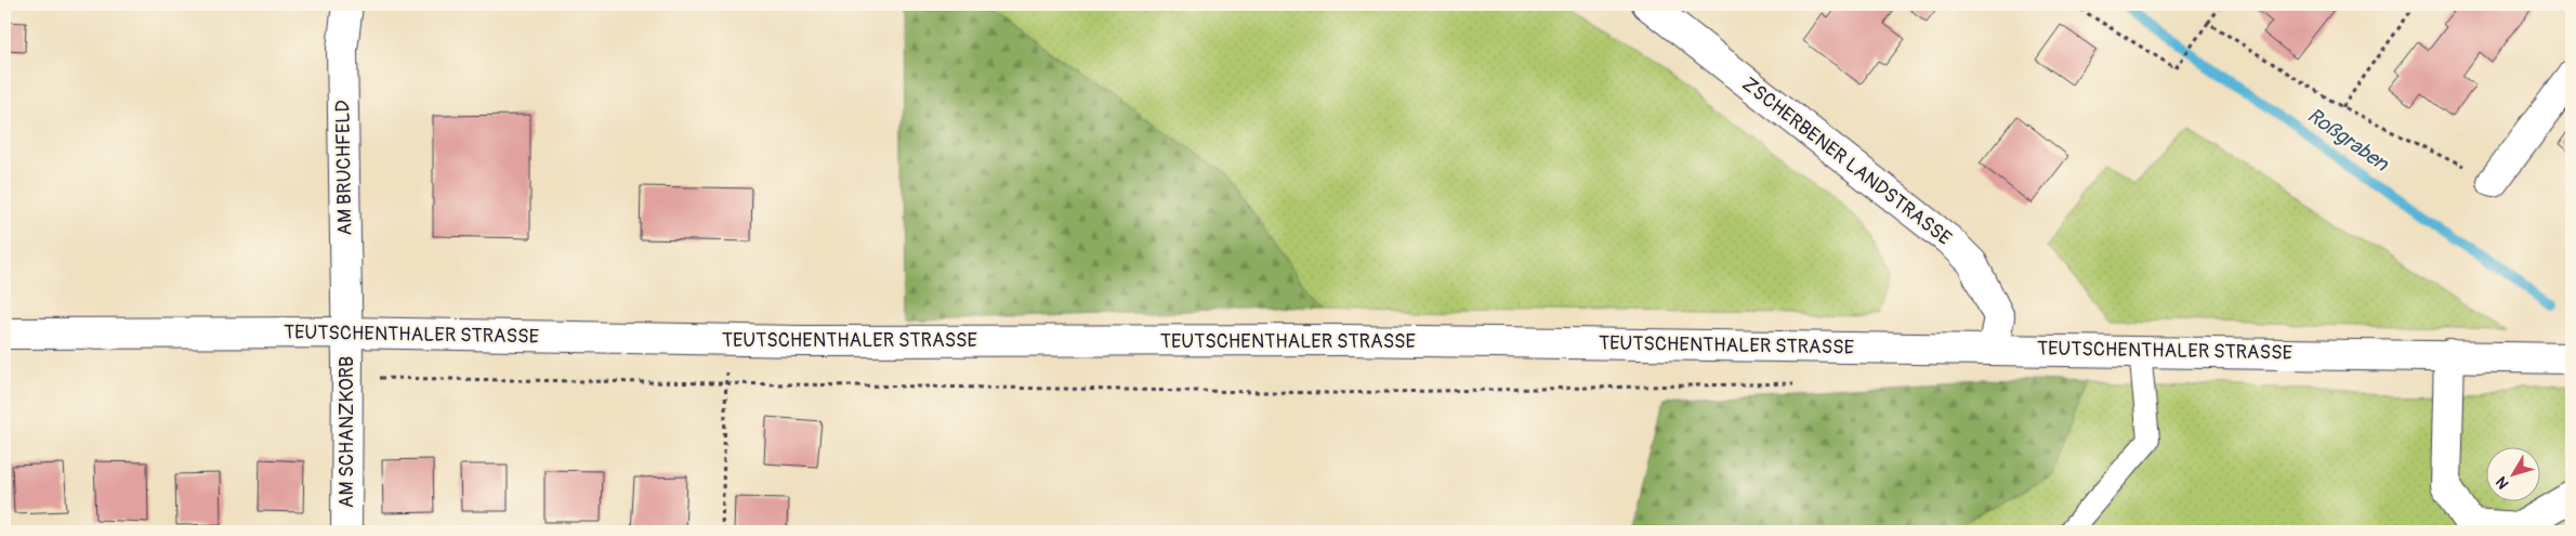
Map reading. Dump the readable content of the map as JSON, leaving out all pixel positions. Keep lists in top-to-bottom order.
{
  "streets": {
    "street": [
      "ZSCHERBENER LANDSTRASSE",
      "AM BRUCHFELD",
      "TEUTSCHENTHALER STRASSE",
      "AM SCHANZKORB"
    ]
  },
  "crossings": [
    ["ZSCHERBENER LANDSTRASSE", "TEUTSCHENTHALER STRASSE"],
    ["AM BRUCHFELD", "TEUTSCHENTHALER STRASSE"],
    ["AM BRUCHFELD", "AM SCHANZKORB"],
    ["TEUTSCHENTHALER STRASSE", "AM SCHANZKORB"]
  ],
  "water": ["Roßgraben"],
  "north": "bottom left"
}
